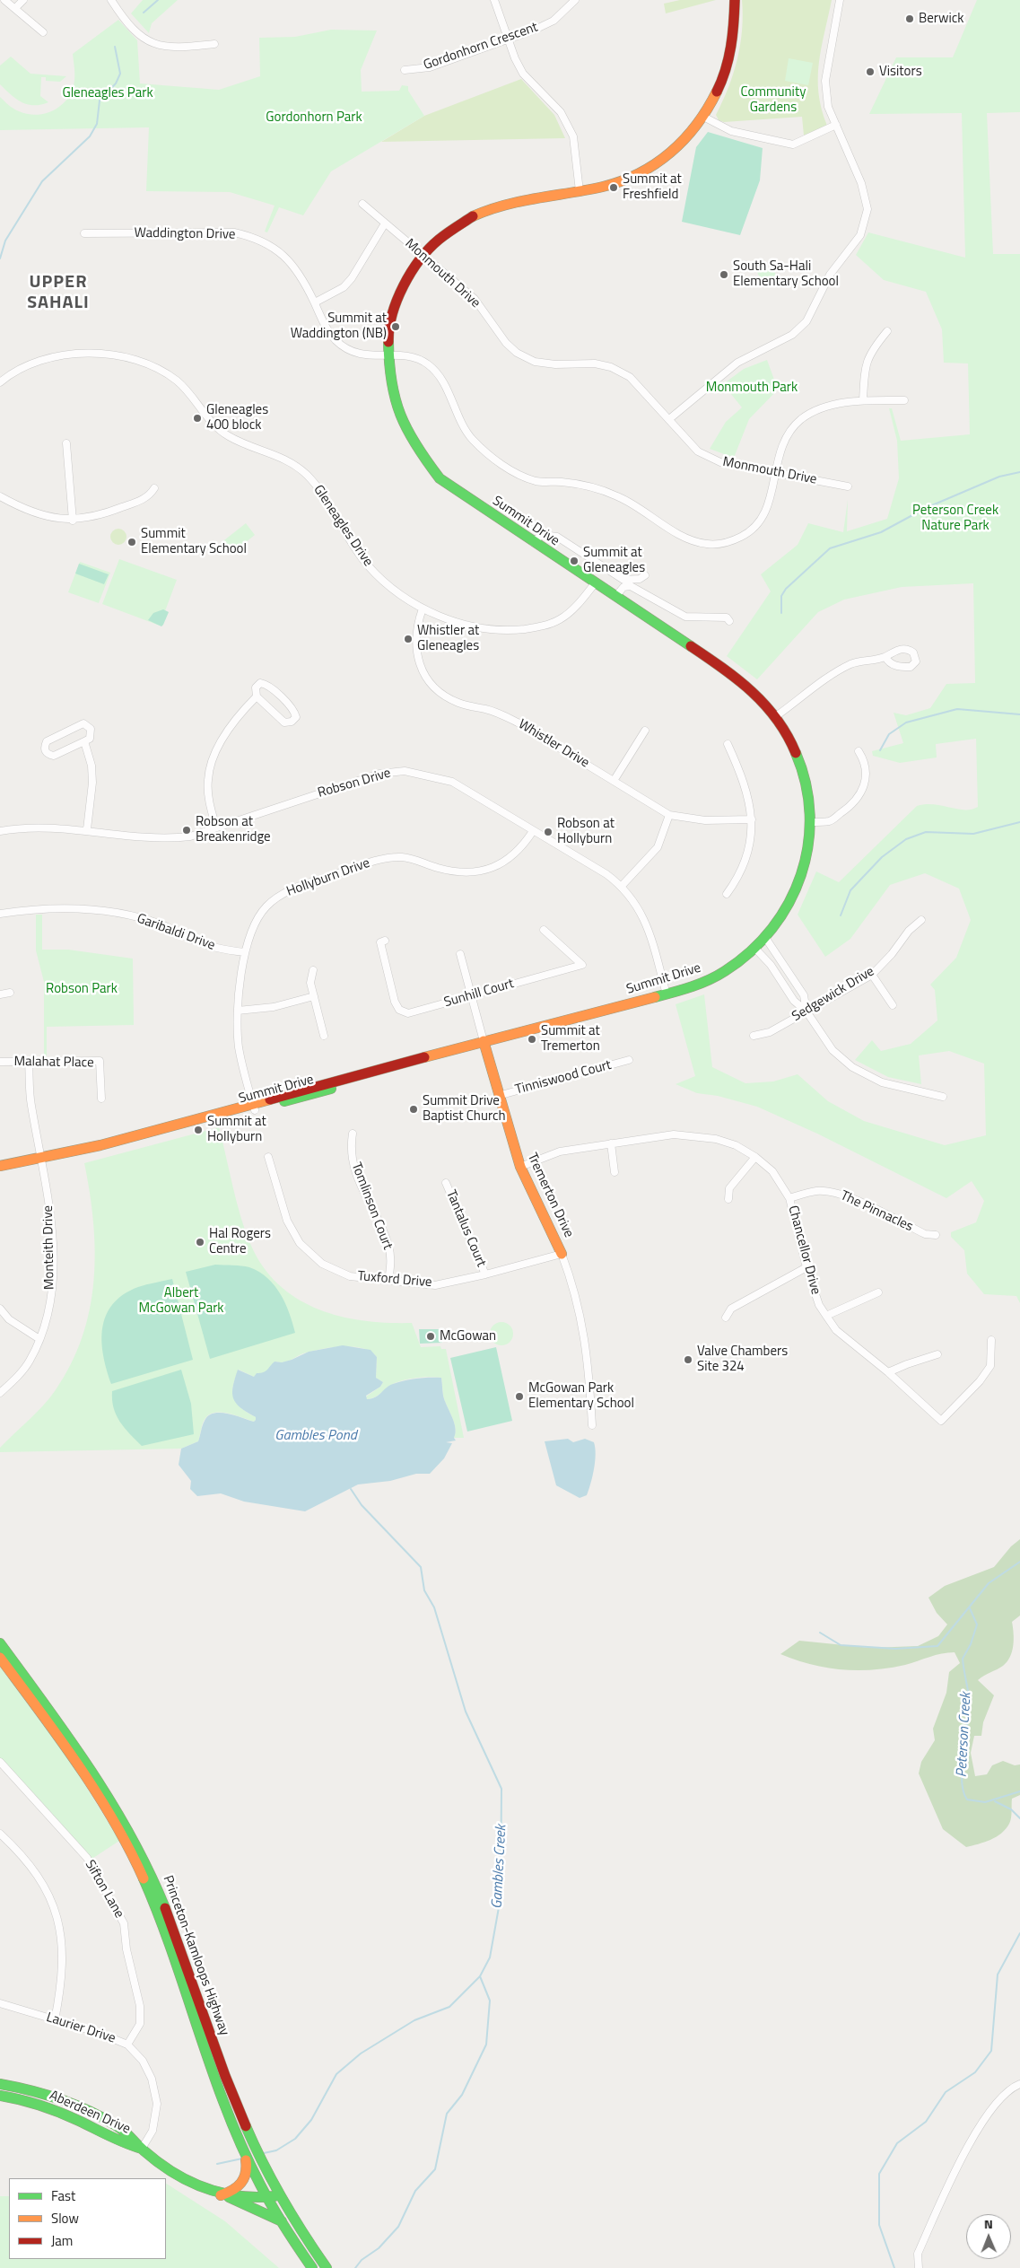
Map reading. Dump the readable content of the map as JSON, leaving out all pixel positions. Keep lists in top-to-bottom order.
{
  "streets": {
    "main road": [
      "Summit Drive",
      "Tremerton Drive",
      "Princeton-Kamloops Highway",
      "Aberdeen Drive"
    ],
    "street": [
      "Gordonhorn Crescent",
      "Waddington Drive",
      "Monmouth Drive",
      "Gleneagles Drive",
      "Whistler Drive",
      "Robson Drive",
      "Hollyburn Drive",
      "Garibaldi Drive",
      "Sunhill Court",
      "Sedgewick Drive",
      "Malahat Place",
      "Tinniswood Court",
      "Tomlinson Court",
      "The Pinnacles",
      "Tantalus Court",
      "Monteith Drive",
      "Chancellor Drive",
      "Tuxford Drive",
      "Sifton Lane",
      "Laurier Drive"
    ]
  },
  "crossings": [
    ["Waddington Drive", "Monmouth Drive"],
    ["Waddington Drive", "Summit Drive"],
    ["Monmouth Drive", "Summit Drive"],
    ["Summit Drive", "Gleneagles Drive"],
    ["Summit Drive", "Robson Drive"],
    ["Summit Drive", "Hollyburn Drive"],
    ["Summit Drive", "Tremerton Drive"],
    ["Summit Drive", "Monteith Drive"],
    ["Gleneagles Drive", "Whistler Drive"],
    ["Robson Drive", "Hollyburn Drive"],
    ["Hollyburn Drive", "Garibaldi Drive"],
    ["Sunhill Court", "Tremerton Drive"],
    ["Malahat Place", "Monteith Drive"],
    ["Tinniswood Court", "Tremerton Drive"],
    ["Tremerton Drive", "Chancellor Drive"],
    ["Tremerton Drive", "Tuxford Drive"],
    ["Tomlinson Court", "Tuxford Drive"],
    ["The Pinnacles", "Chancellor Drive"],
    ["Tantalus Court", "Tuxford Drive"],
    ["Sifton Lane", "Laurier Drive"],
    ["Princeton-Kamloops Highway", "Aberdeen Drive"],
    ["Laurier Drive", "Aberdeen Drive"]
  ],
  "districts": ["UPPER SAHALI"],
  "water": ["Gambles Pond", "Peterson Creek", "Gambles Creek"],
  "parks": [
    "Community Gardens",
    "Gleneagles Park",
    "Gordonhorn Park",
    "Monmouth Park",
    "Peterson Creek Nature Park",
    "Robson Park",
    "Albert McGowan Park"
  ],
  "places": [
    "Berwick",
    "Visitors",
    "Summit at Freshfield",
    "South Sa-Hali Elementary School",
    "Summit at Waddington (NB)",
    "Gleneagles 400 block",
    "Summit Elementary School",
    "Summit at Gleneagles",
    "Whistler at Gleneagles",
    "Robson at Breakenridge",
    "Robson at Hollyburn",
    "Summit at Tremerton",
    "Summit Drive Baptist Church",
    "Summit at Hollyburn",
    "Hal Rogers Centre",
    "McGowan",
    "Valve Chambers Site 324",
    "McGowan Park Elementary School"
  ],
  "legend": ["Fast", "Slow", "Jam"],
  "north": "top"
}
